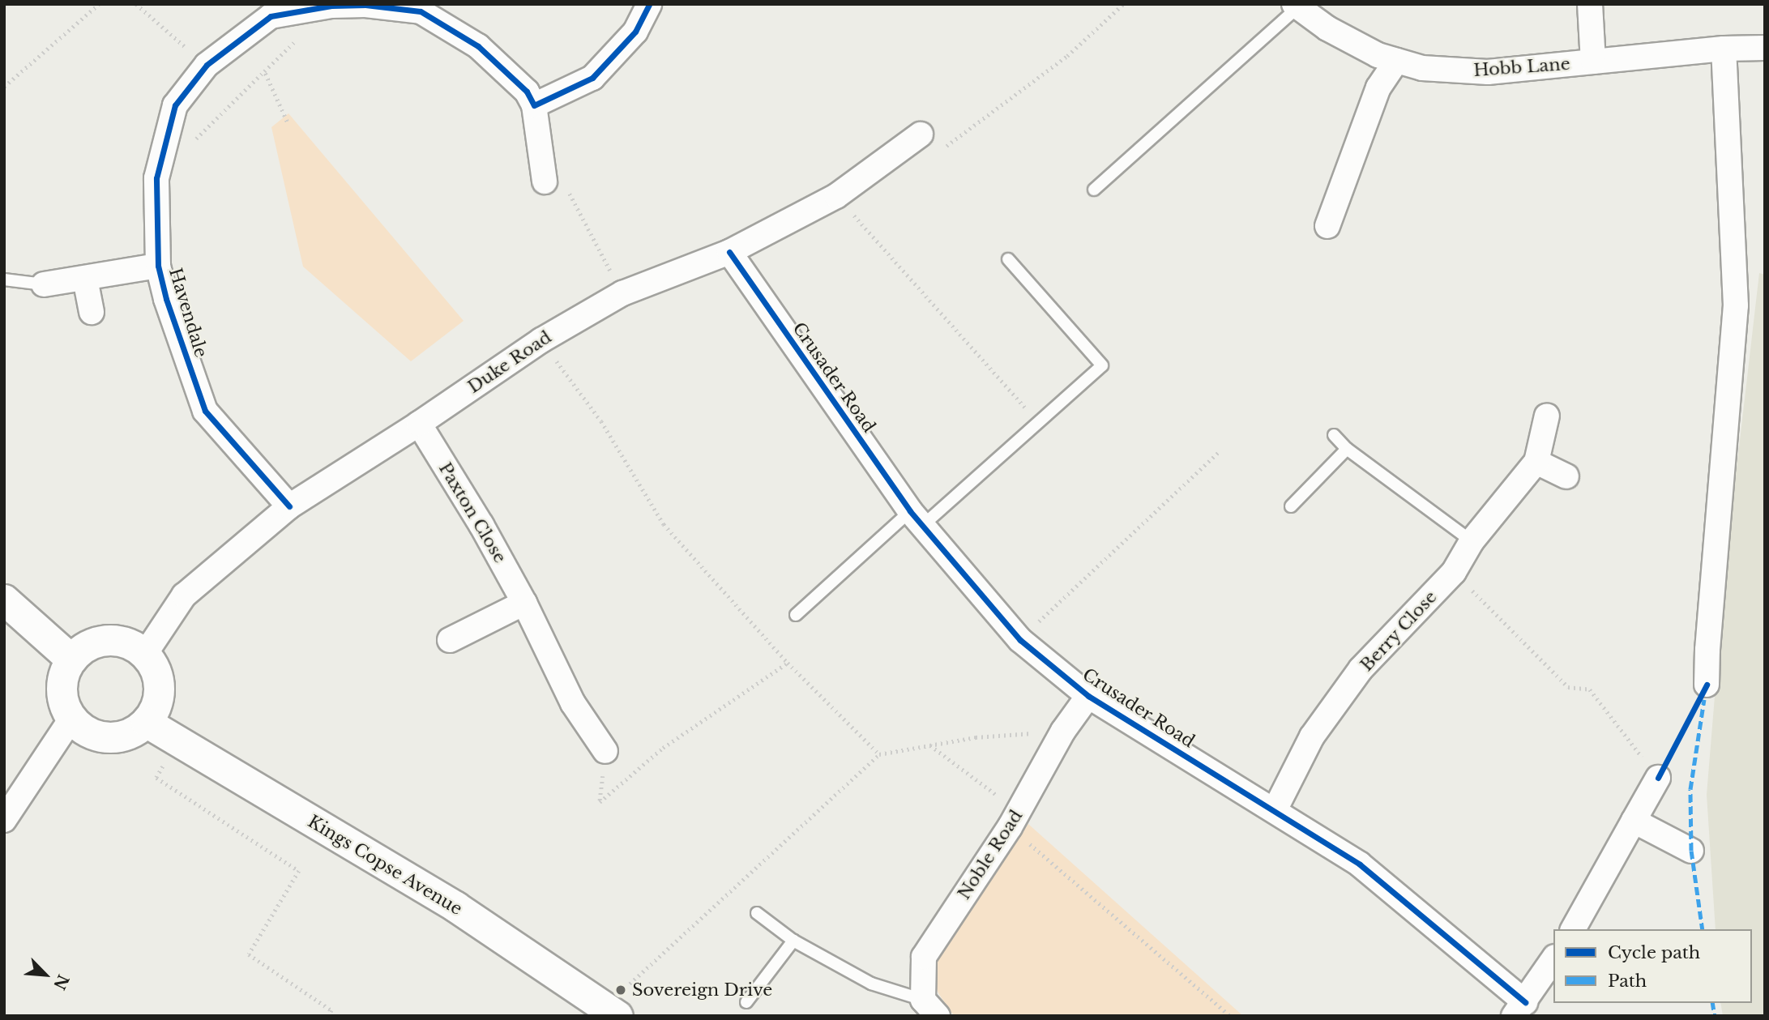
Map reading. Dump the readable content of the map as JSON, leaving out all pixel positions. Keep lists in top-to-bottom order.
{
  "streets": {
    "street": [
      "Hobb Lane",
      "Havendale",
      "Duke Road",
      "Crusader Road",
      "Paxton Close",
      "Berry Close",
      "Noble Road",
      "Kings Copse Avenue"
    ]
  },
  "crossings": [
    ["Havendale", "Duke Road"],
    ["Duke Road", "Crusader Road"],
    ["Duke Road", "Paxton Close"],
    ["Duke Road", "Kings Copse Avenue"],
    ["Crusader Road", "Berry Close"],
    ["Crusader Road", "Noble Road"]
  ],
  "places": ["Sovereign Drive"],
  "legend": ["Cycle path", "Path"],
  "north": "bottom right"
}
